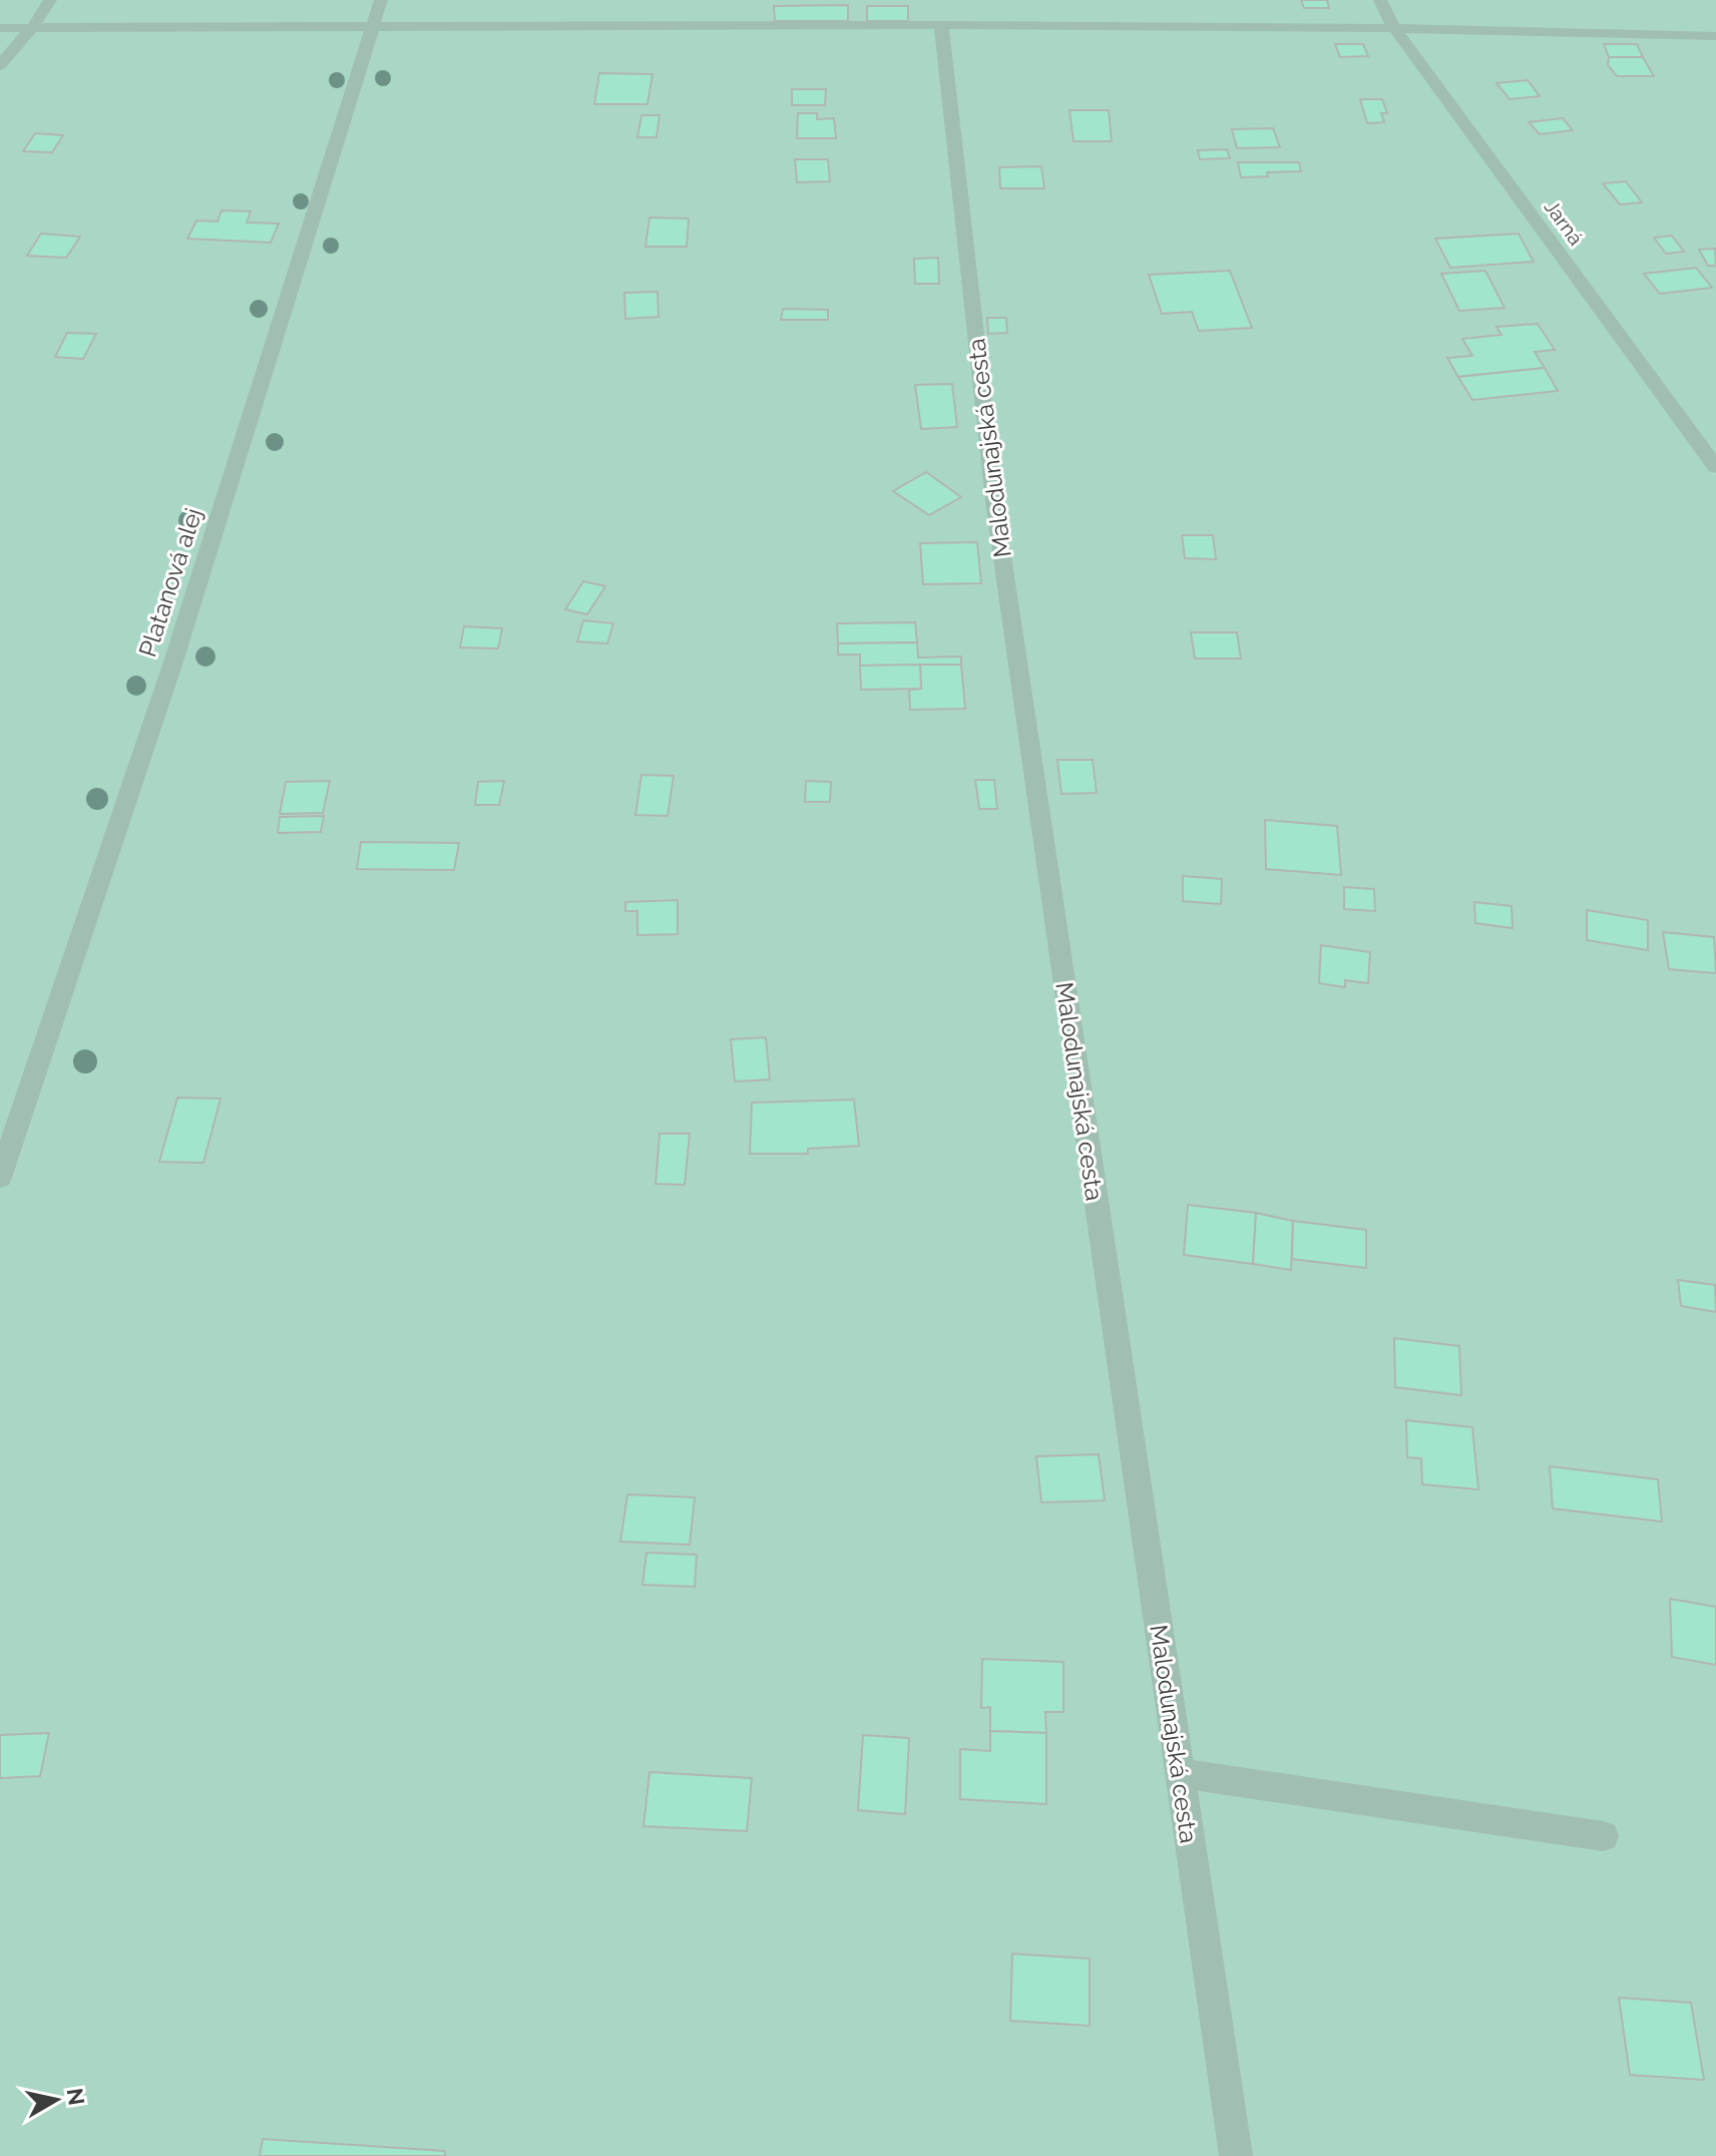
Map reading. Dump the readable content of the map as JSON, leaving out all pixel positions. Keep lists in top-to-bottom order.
{
  "streets": {
    "street": ["Jarná", "Malodunajská cesta", "Platanová alej"]
  },
  "north": "right"
}
